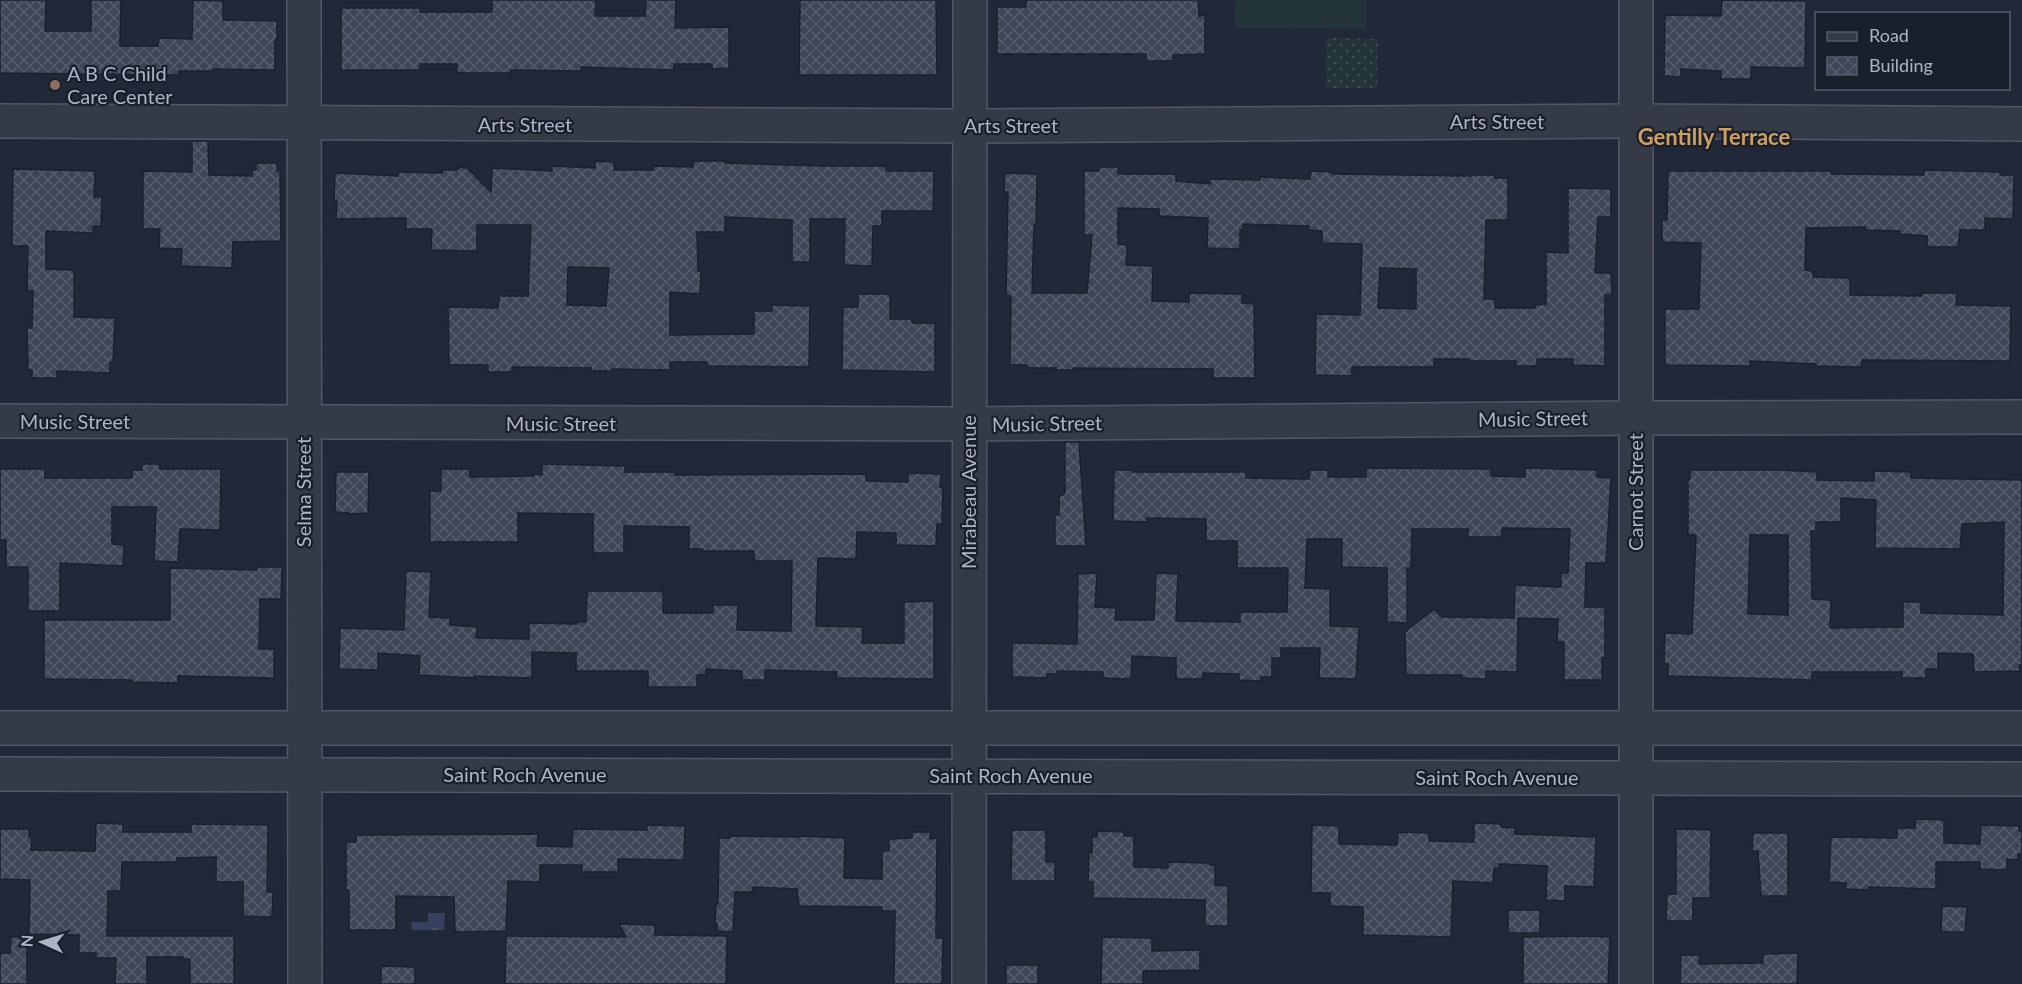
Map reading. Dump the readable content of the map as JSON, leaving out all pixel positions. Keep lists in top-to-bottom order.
{
  "streets": {
    "street": [
      "Arts Street",
      "Music Street",
      "Selma Street",
      "Mirabeau Avenue",
      "Carnot Street",
      "Saint Roch Avenue"
    ]
  },
  "crossings": [
    ["Arts Street", "Selma Street"],
    ["Arts Street", "Mirabeau Avenue"],
    ["Arts Street", "Carnot Street"],
    ["Music Street", "Selma Street"],
    ["Music Street", "Mirabeau Avenue"],
    ["Music Street", "Carnot Street"],
    ["Selma Street", "Saint Roch Avenue"],
    ["Mirabeau Avenue", "Saint Roch Avenue"],
    ["Carnot Street", "Saint Roch Avenue"]
  ],
  "districts": ["Gentilly Terrace"],
  "places": ["A B C Child Care Center"],
  "legend": ["Road", "Building"],
  "north": "left"
}
